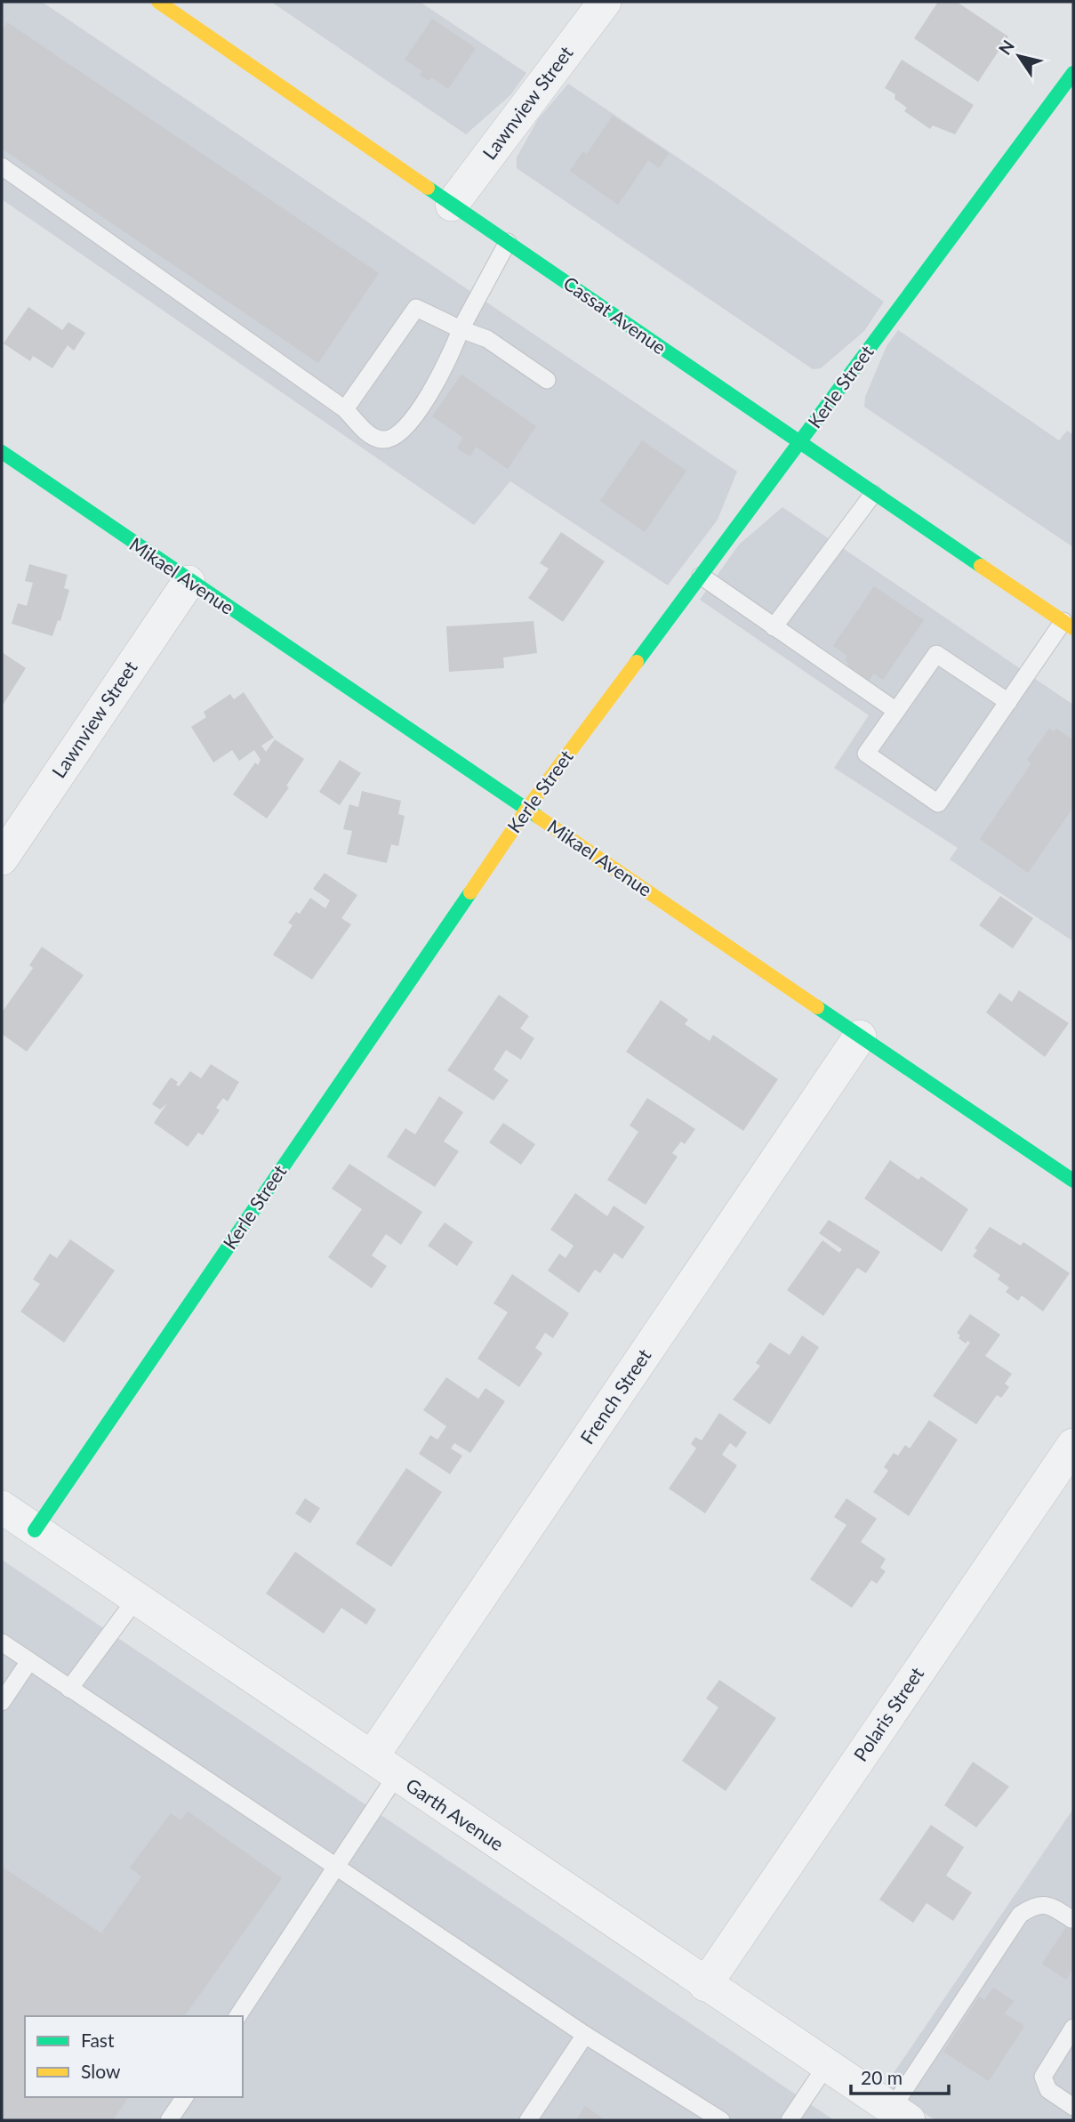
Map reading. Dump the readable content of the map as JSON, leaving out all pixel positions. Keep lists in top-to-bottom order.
{
  "streets": {
    "street": [
      "Lawnview Street",
      "Cassat Avenue",
      "Kerle Street",
      "Mikael Avenue",
      "French Street",
      "Polaris Street",
      "Garth Avenue"
    ]
  },
  "crossings": [
    ["Lawnview Street", "Cassat Avenue"],
    ["Lawnview Street", "Mikael Avenue"],
    ["Cassat Avenue", "Kerle Street"],
    ["Kerle Street", "Mikael Avenue"],
    ["Kerle Street", "Garth Avenue"],
    ["Mikael Avenue", "French Street"],
    ["French Street", "Garth Avenue"],
    ["Polaris Street", "Garth Avenue"]
  ],
  "legend": ["Fast", "Slow"],
  "scale_bar": "20 m",
  "north": "top left"
}
